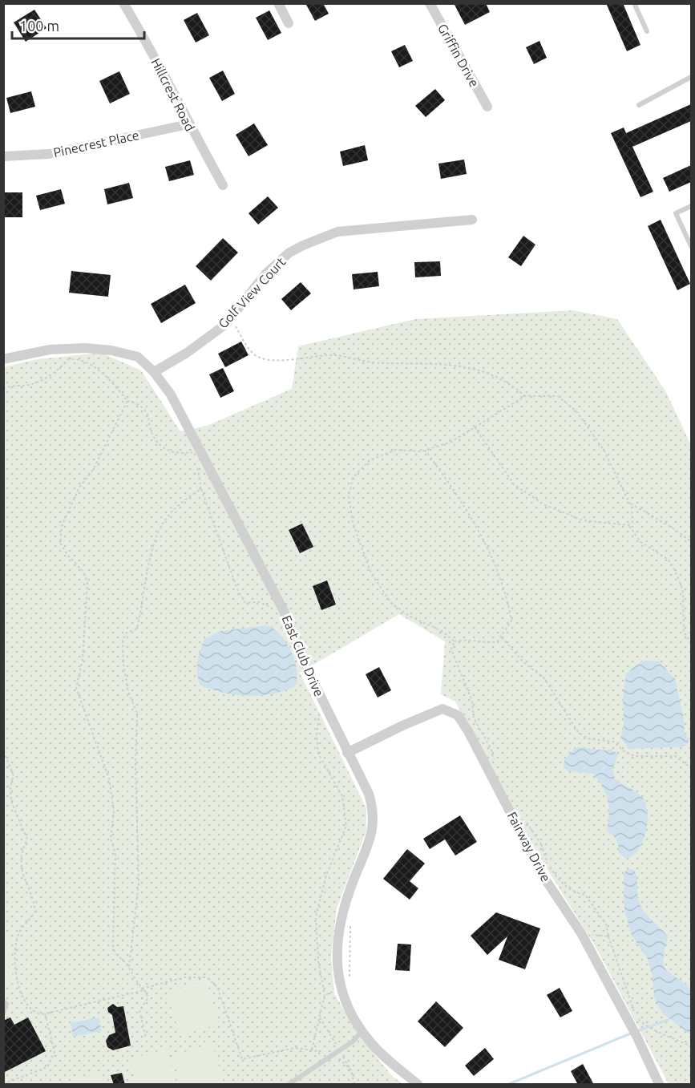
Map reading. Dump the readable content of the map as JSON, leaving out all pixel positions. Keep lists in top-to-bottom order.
{
  "streets": {
    "street": [
      "Griffin Drive",
      "Hillcrest Road",
      "Pinecrest Place",
      "Golf View Court",
      "East Club Drive",
      "Fairway Drive"
    ]
  },
  "crossings": [
    ["Hillcrest Road", "Pinecrest Place"],
    ["Golf View Court", "East Club Drive"],
    ["East Club Drive", "Fairway Drive"]
  ],
  "scale_bar": "100 m"
}
